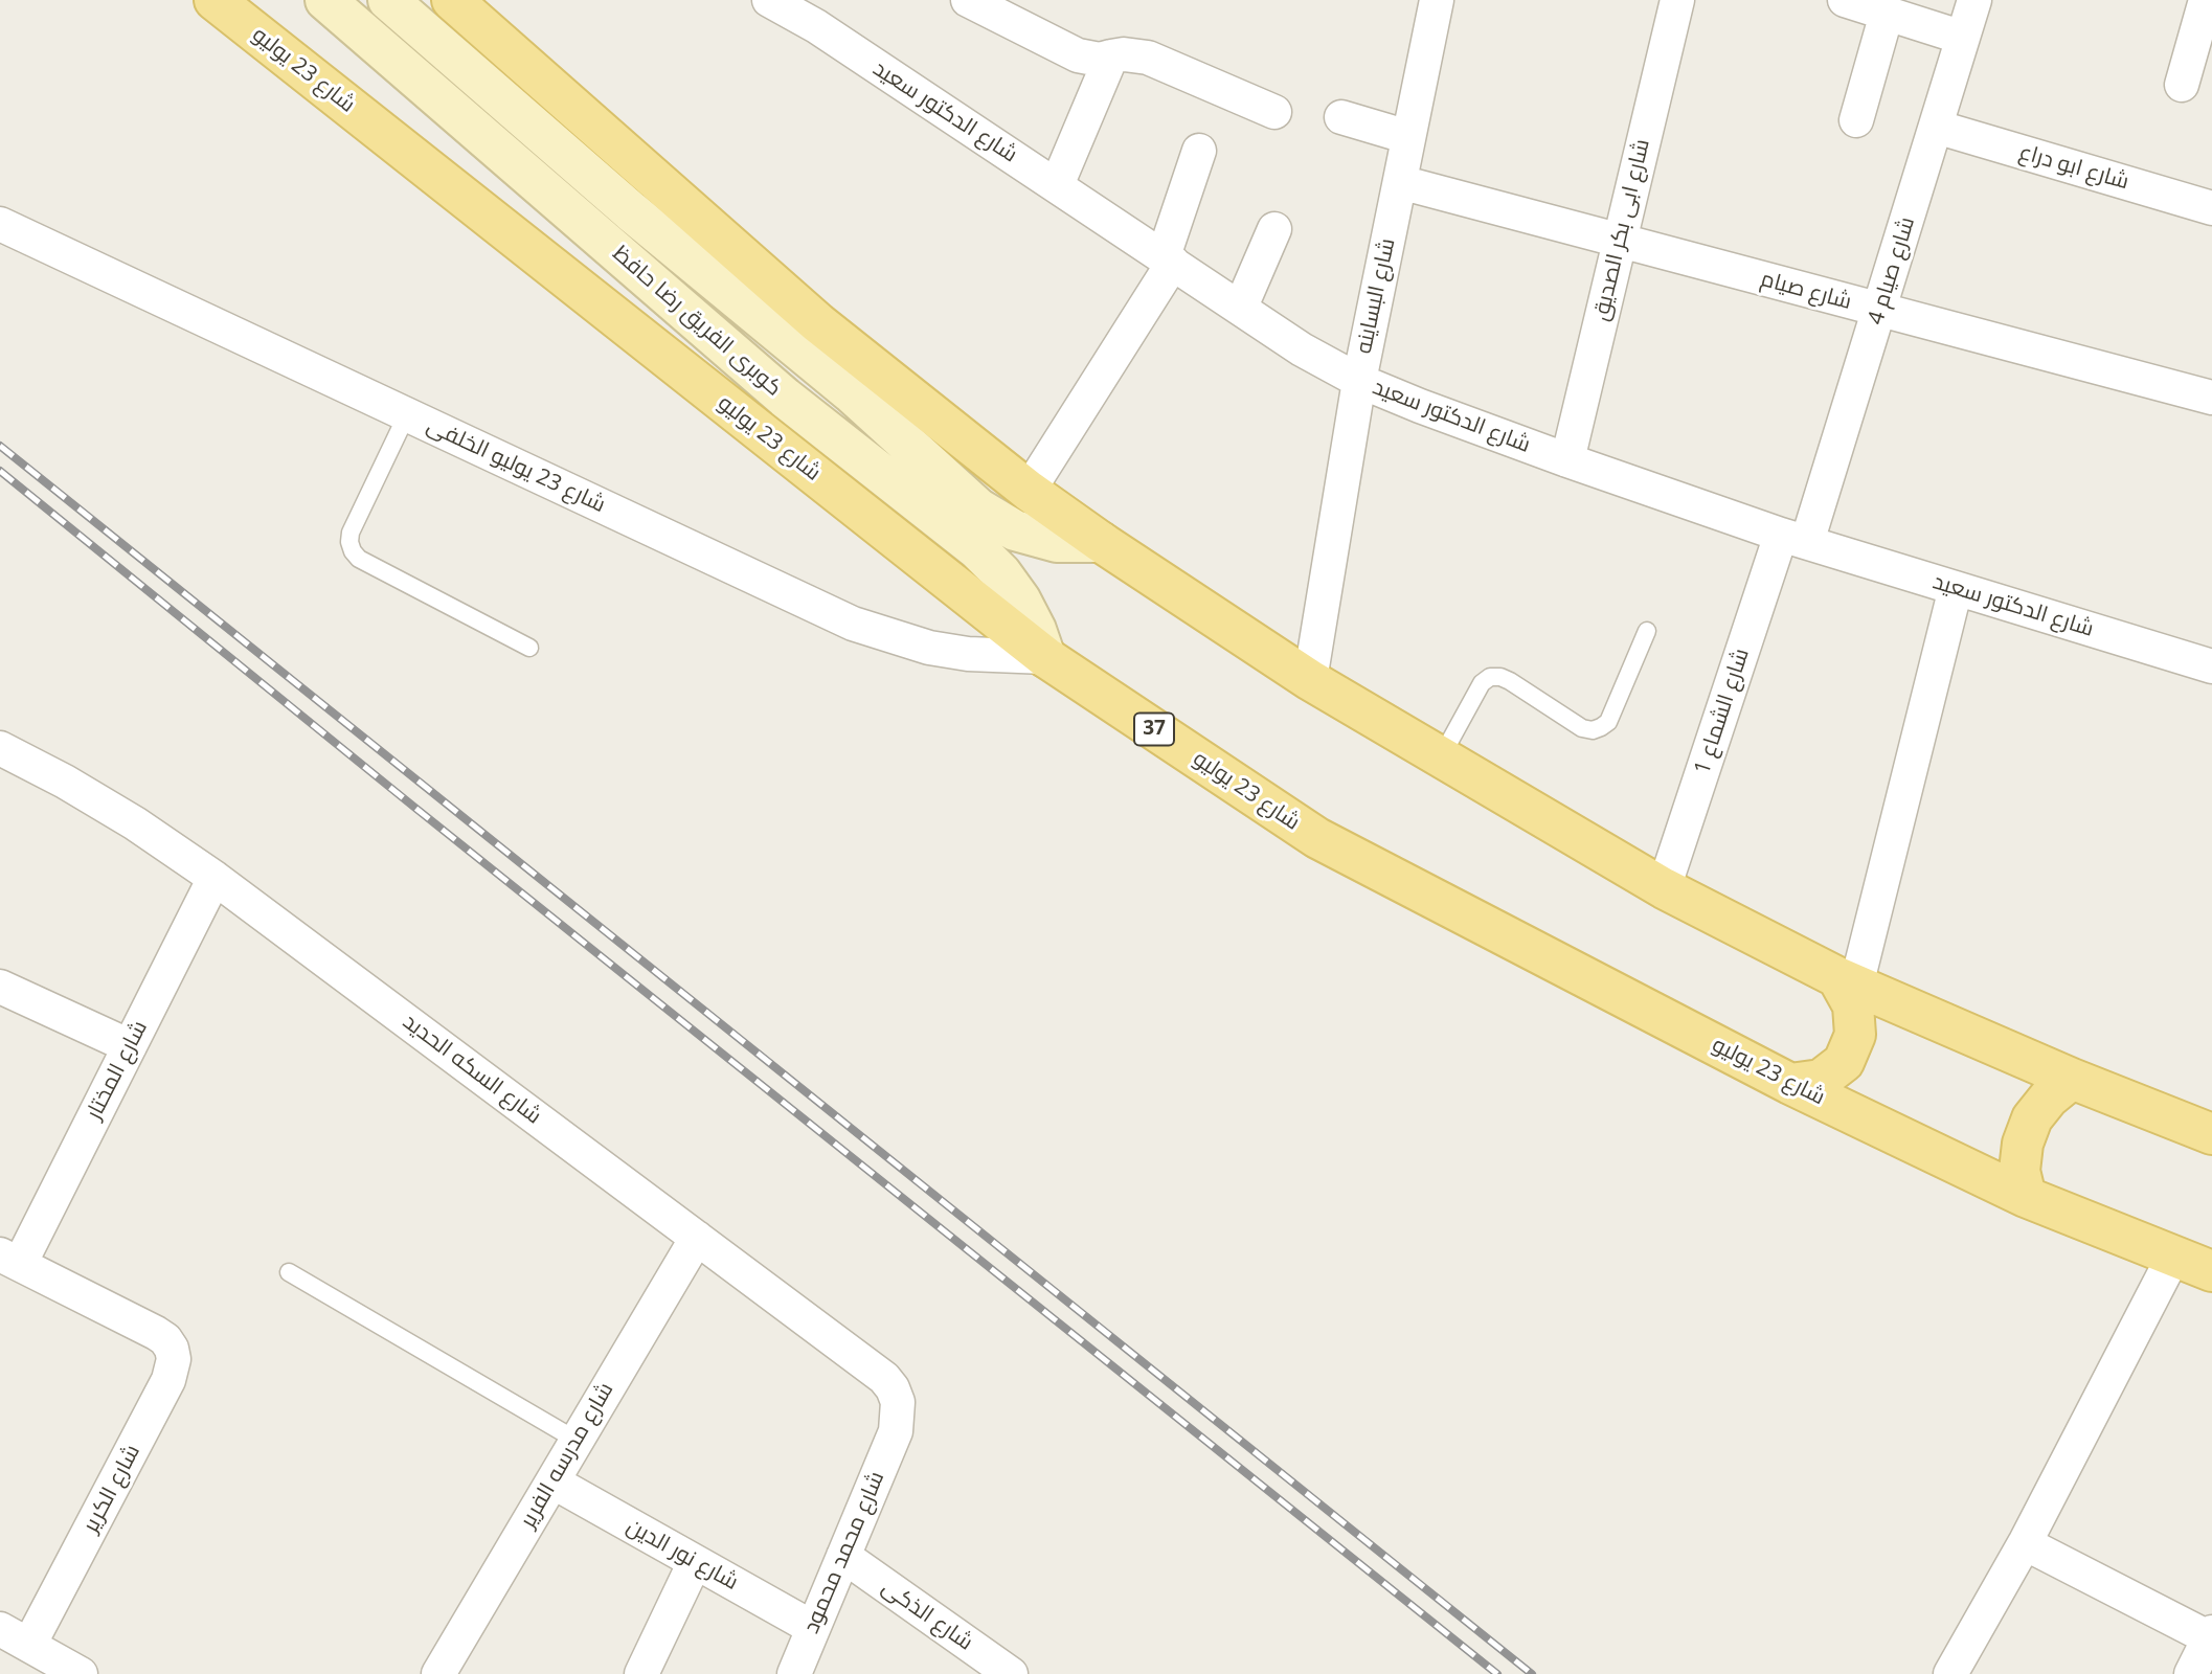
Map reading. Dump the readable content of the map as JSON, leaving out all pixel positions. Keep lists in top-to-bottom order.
{
  "streets": {
    "main road": ["شارع 23 يوليو", "كوبرى الفريق رضا حافظ", "37"],
    "street": [
      "شارع الدكتور سعيد",
      "شارع ابو دراع",
      "شارع ابى بكر الصديق",
      "شارع صيام 4",
      "شارع صيام",
      "شارع البساينه",
      "شارع 23 يوليو الخلفى",
      "شارع الشماع 1",
      "شارع السكه الحديد",
      "شارع المختار",
      "شارع مدرسه الفرير",
      "شارع الكرير",
      "شارع محمد محمود",
      "شارع نور الدين",
      "شارع الذكى"
    ]
  },
  "crossings": [
    ["شارع 23 يوليو", "كوبرى الفريق رضا حافظ"],
    ["شارع 23 يوليو", "شارع 23 يوليو الخلفى"],
    ["شارع الدكتور سعيد", "شارع ابى بكر الصديق"],
    ["شارع الدكتور سعيد", "شارع صيام 4"],
    ["شارع الدكتور سعيد", "شارع البساينه"],
    ["شارع الدكتور سعيد", "شارع الشماع 1"],
    ["شارع ابو دراع", "شارع صيام 4"],
    ["شارع ابى بكر الصديق", "شارع صيام"],
    ["شارع صيام 4", "شارع صيام"],
    ["شارع صيام 4", "شارع الشماع 1"],
    ["شارع صيام", "شارع البساينه"],
    ["كوبرى الفريق رضا حافظ", "شارع 23 يوليو الخلفى"],
    ["شارع السكه الحديد", "شارع المختار"],
    ["شارع السكه الحديد", "شارع مدرسه الفرير"],
    ["شارع السكه الحديد", "شارع محمد محمود"],
    ["شارع المختار", "شارع الكرير"],
    ["شارع مدرسه الفرير", "شارع نور الدين"],
    ["شارع محمد محمود", "شارع نور الدين"],
    ["شارع محمد محمود", "شارع الذكى"]
  ]
}
